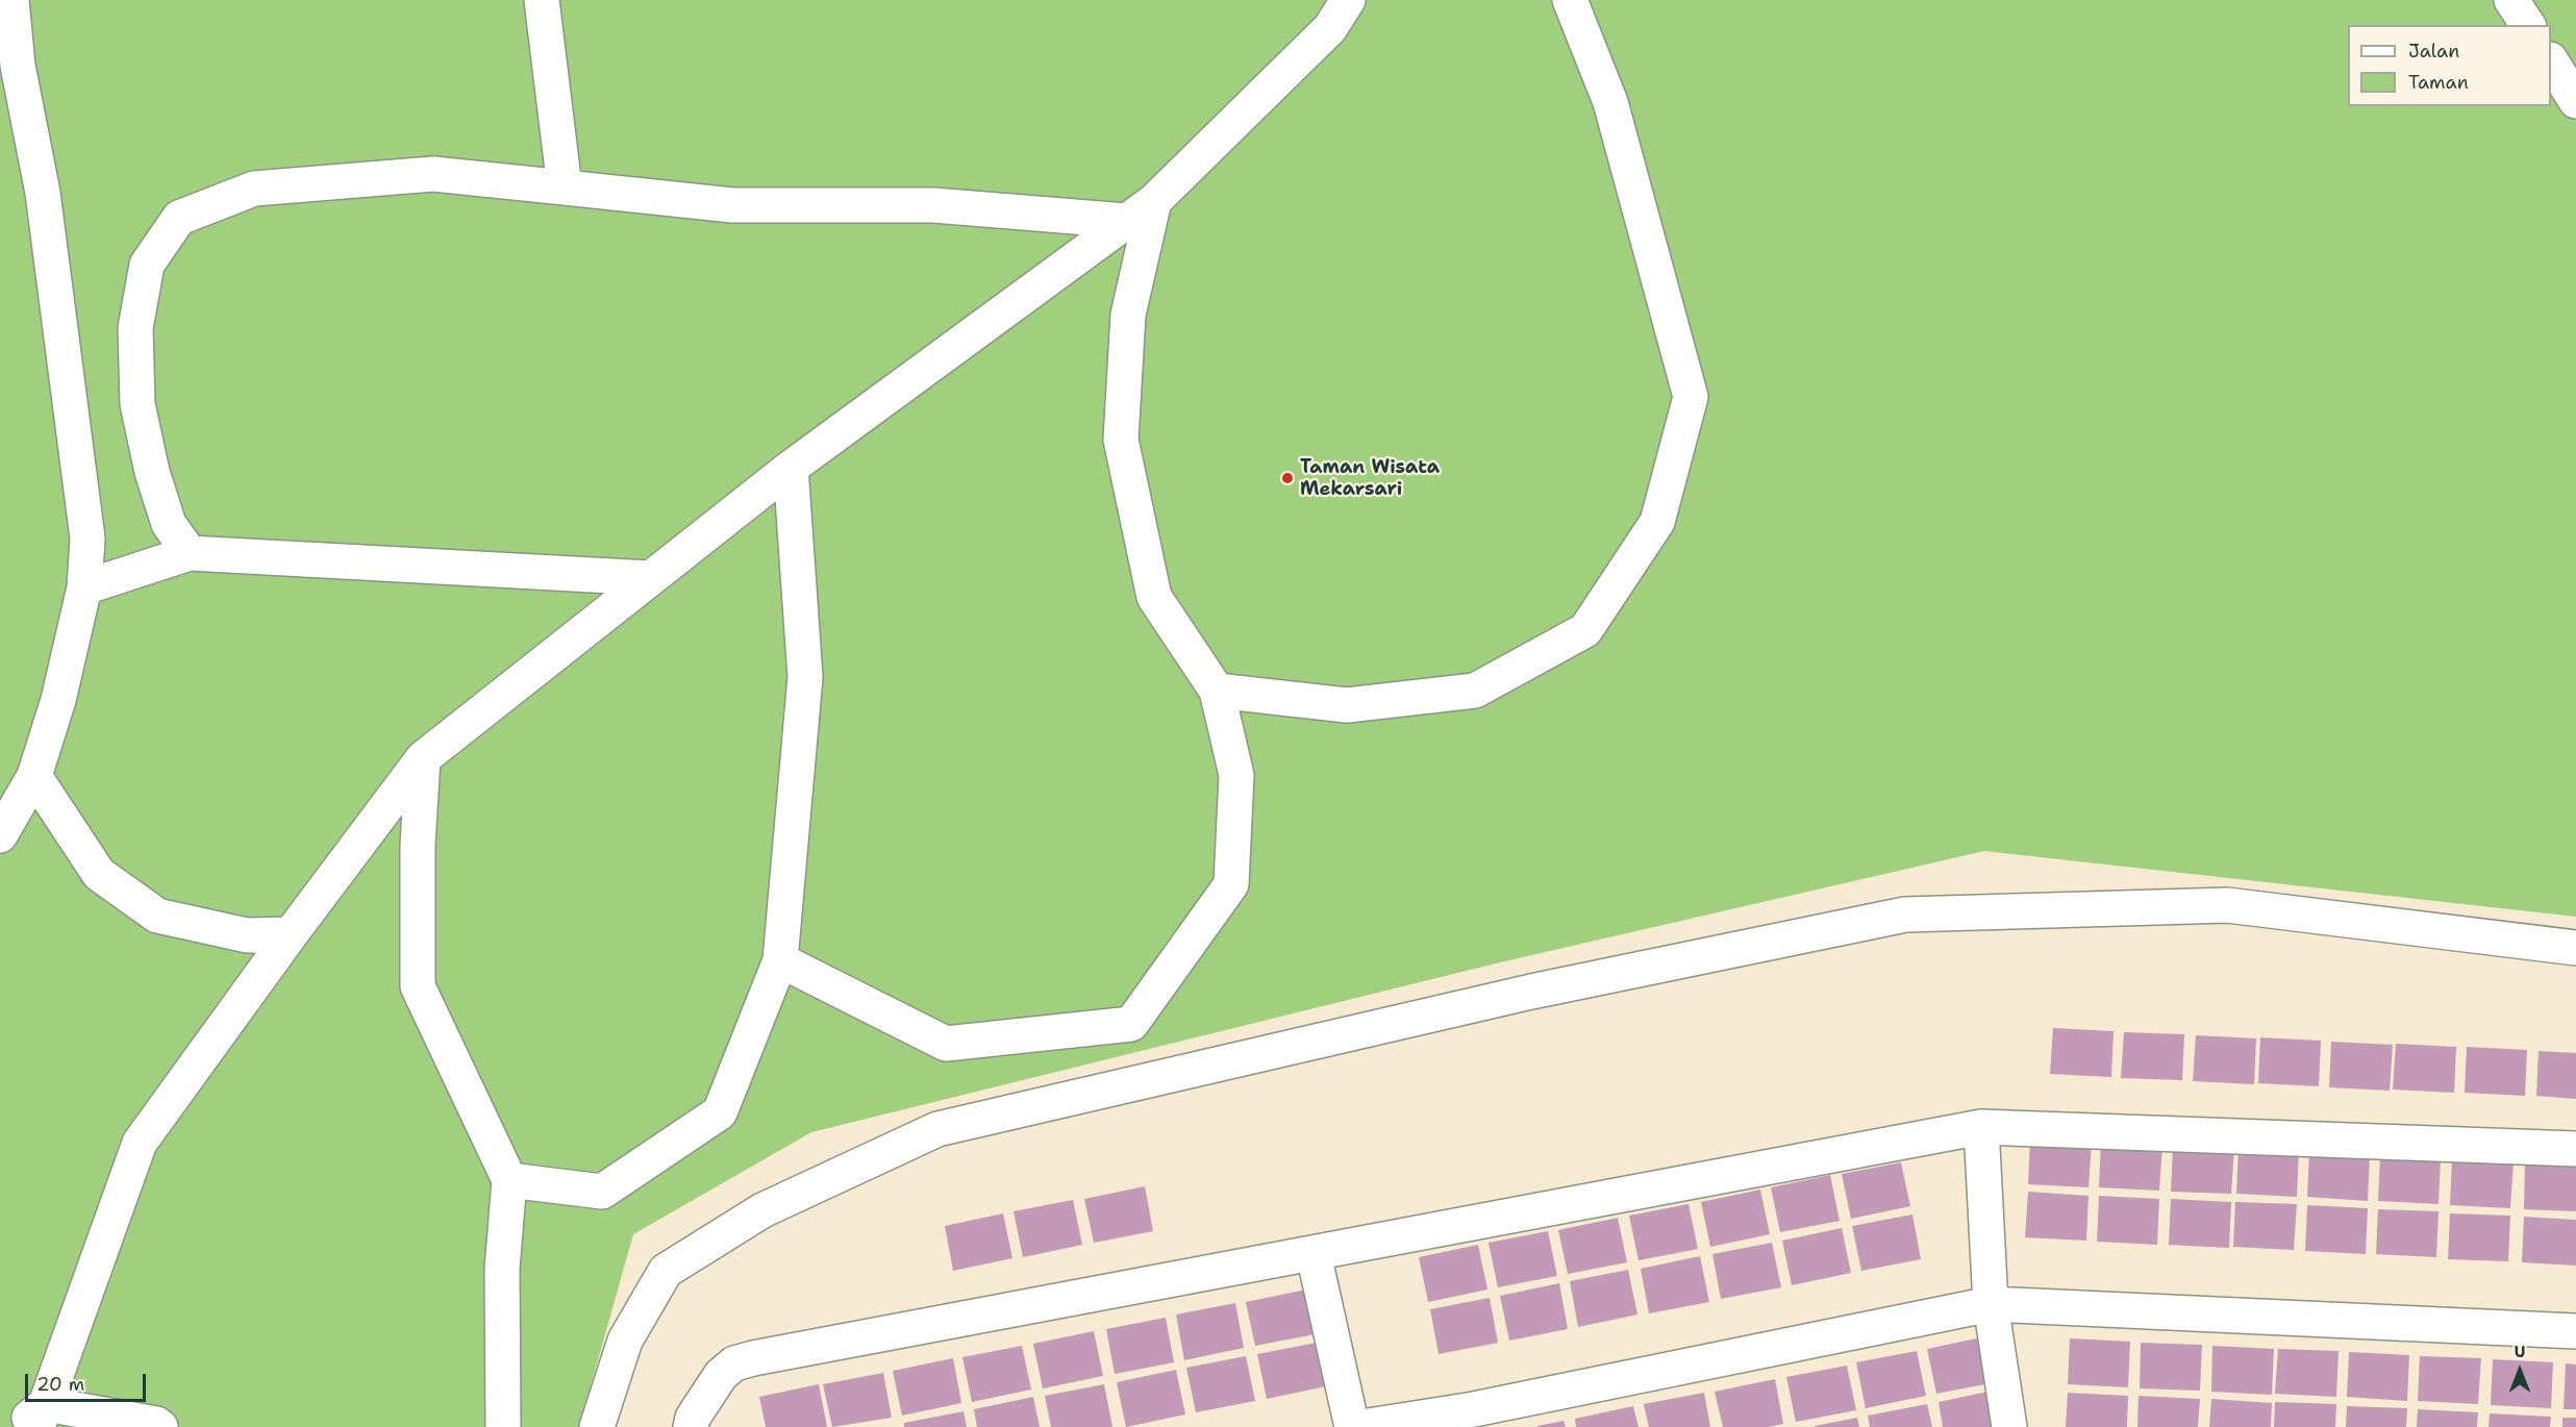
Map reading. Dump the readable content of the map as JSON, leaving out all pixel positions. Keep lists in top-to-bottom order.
{
  "places": ["Taman Wisata Mekarsari"],
  "legend": ["Jalan", "Taman"],
  "scale_bar": "20 m",
  "north": "top"
}
